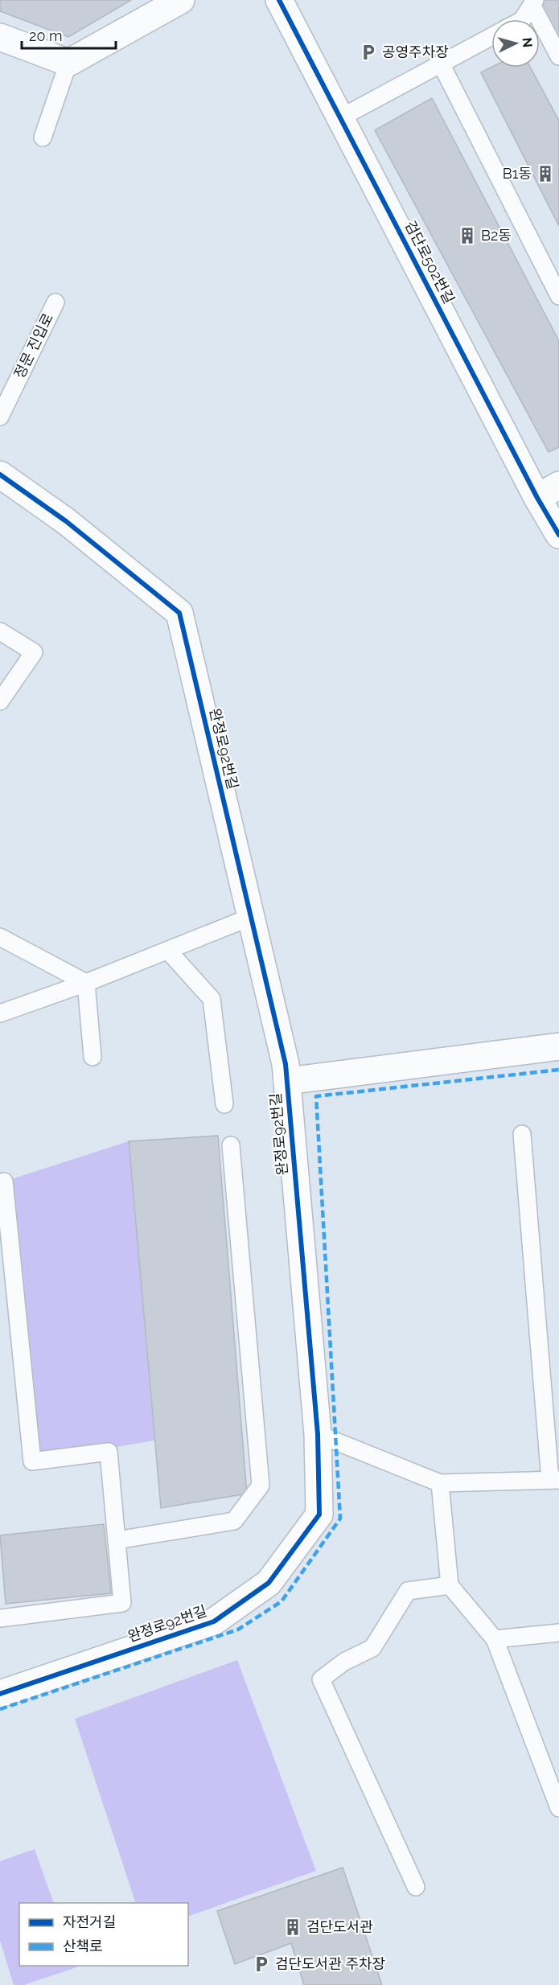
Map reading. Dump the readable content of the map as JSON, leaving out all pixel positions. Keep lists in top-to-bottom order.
{
  "streets": {
    "street": ["검단로502번길", "완정로92번길"],
    "lane": ["정문 진입로"]
  },
  "places": {
    "parking": ["공영주차장", "검단도서관 주차장"],
    "building": ["B1동", "B2동", "검단도서관"]
  },
  "legend": ["자전거길", "산책로"],
  "scale_bar": "20 m",
  "north": "right"
}
